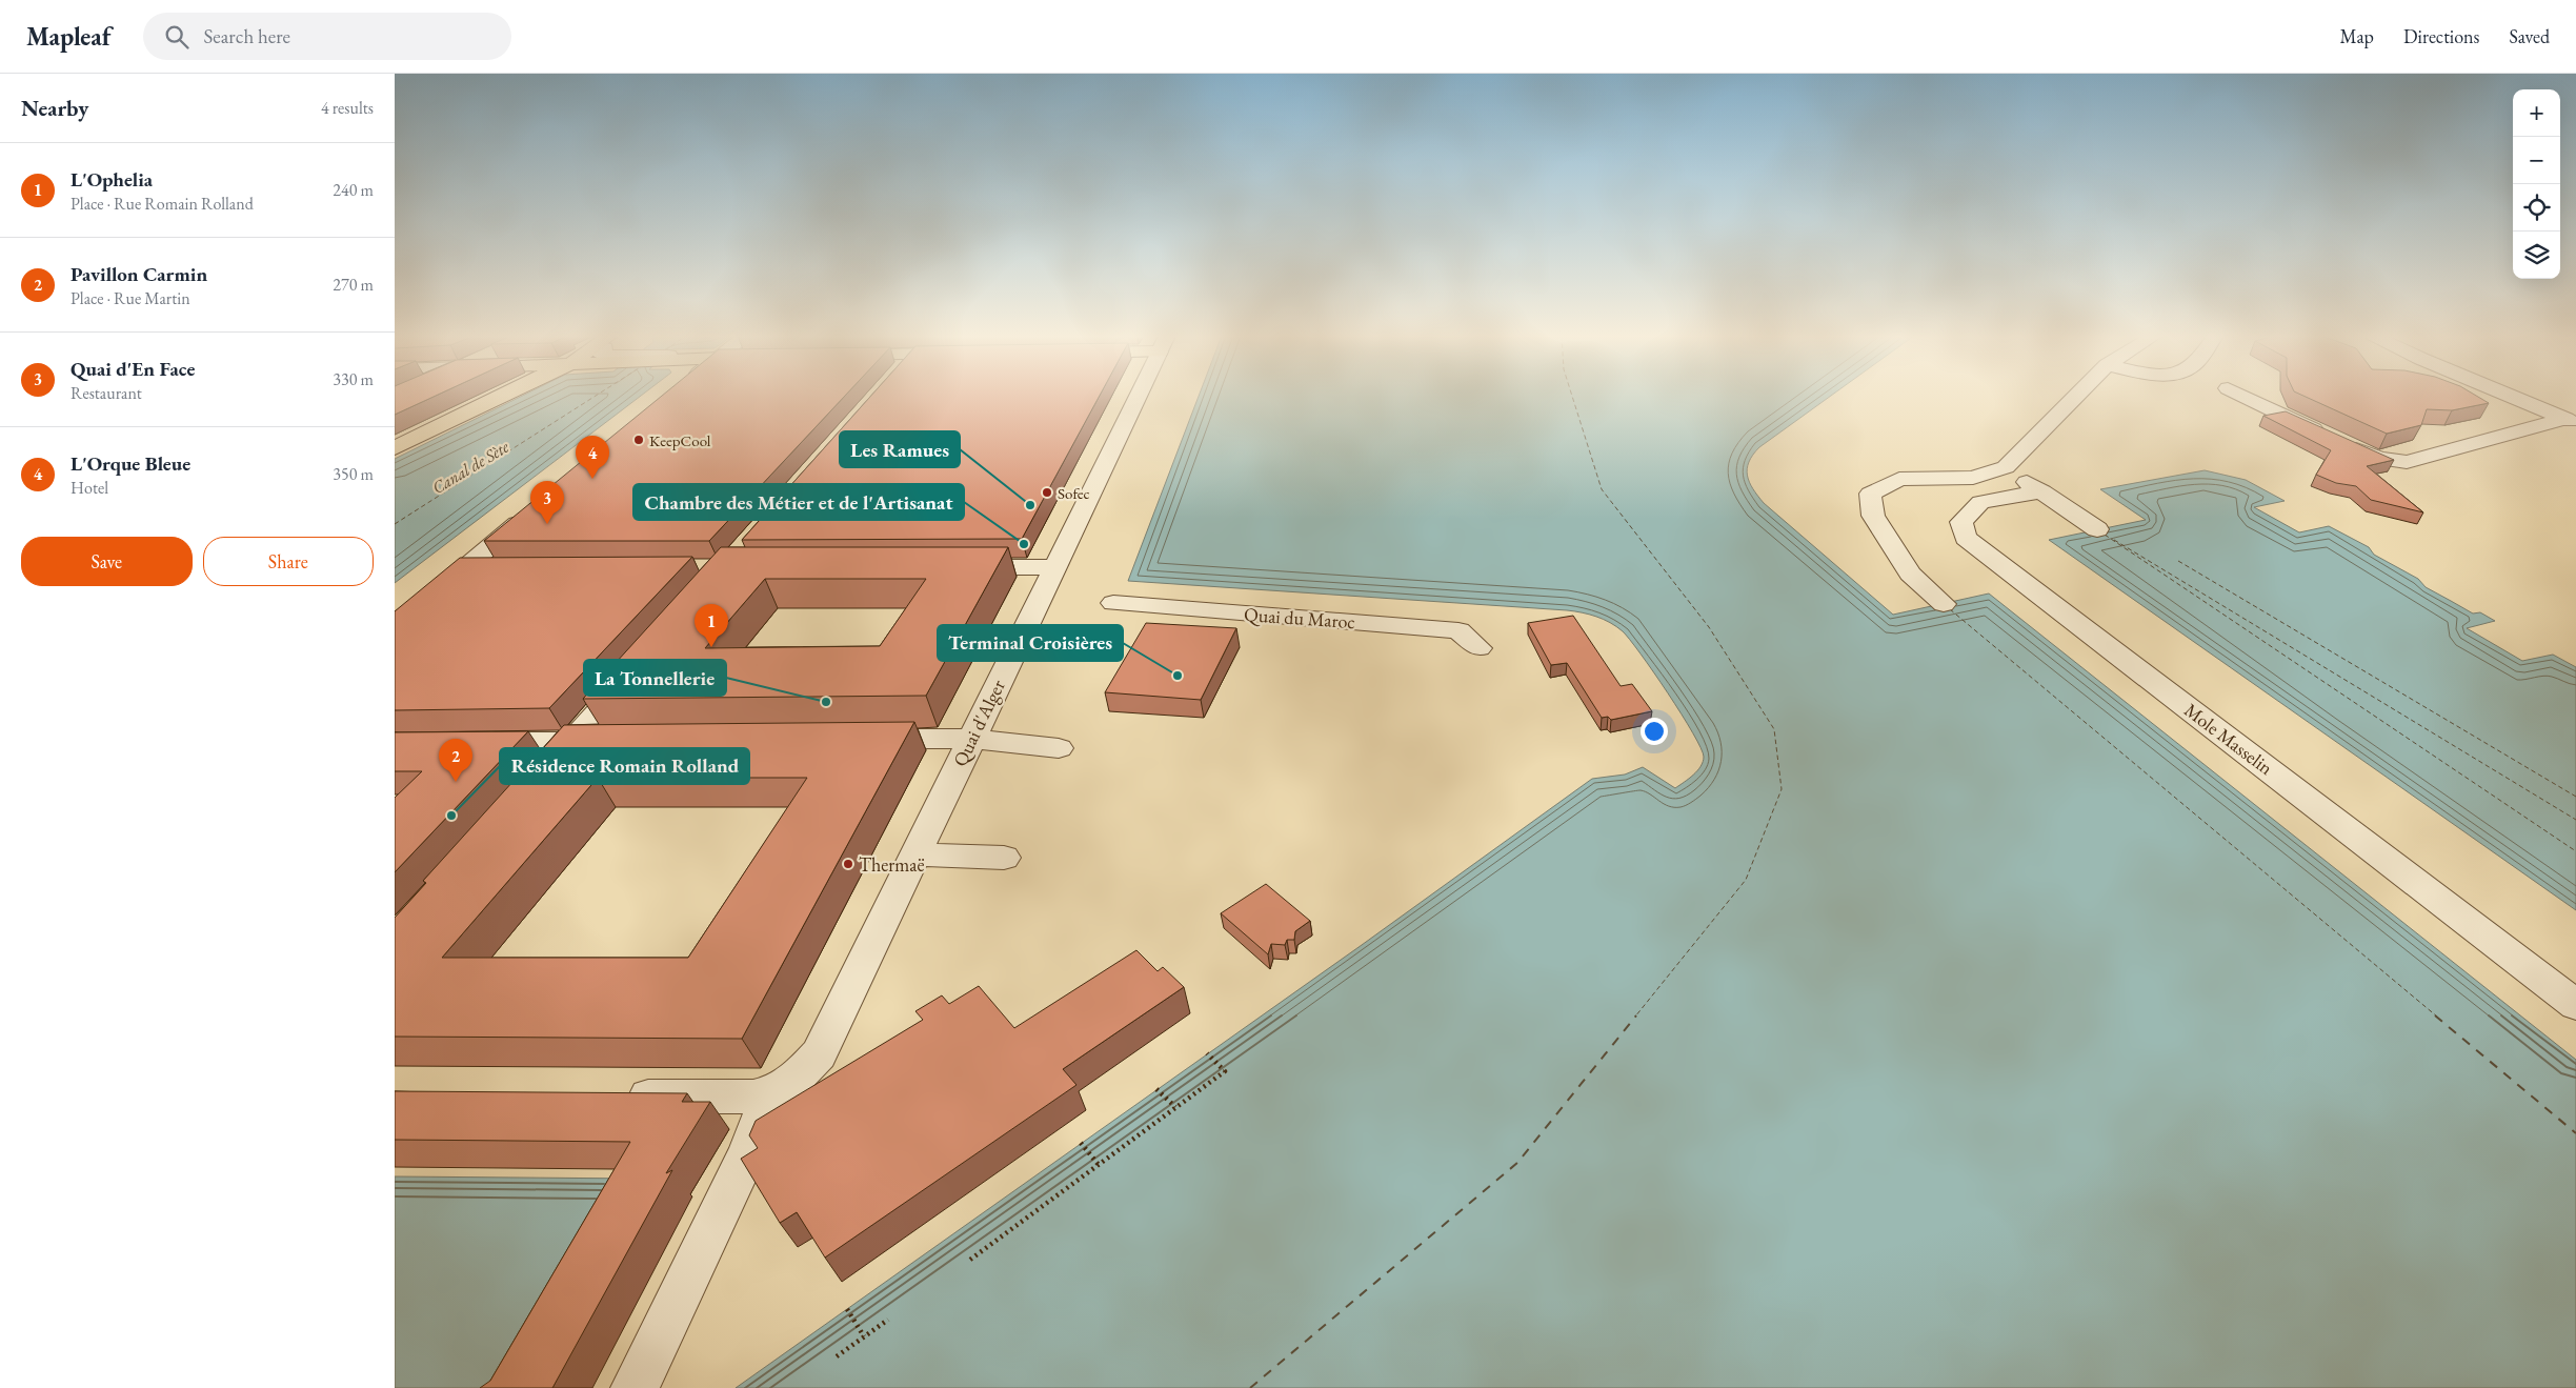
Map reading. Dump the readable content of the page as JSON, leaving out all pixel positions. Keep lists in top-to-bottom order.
{
  "streets": {
    "street": ["Quai du Maroc", "Quai d'Alger", "Mole Masselin"]
  },
  "water": ["Canal de Sète"],
  "places": [
    "KeepCool",
    "Sofec",
    "Les Ramues",
    "Chambre des Métier et de l'Artisanat",
    "Terminal Croisières",
    "La Tonnellerie",
    "Résidence Romain Rolland",
    "Thermaë"
  ],
  "page": {
    "header": "Mapleaf",
    "search": "Search here",
    "nav": ["Map", "Directions", "Saved"],
    "heading": ["Nearby", "4 results"],
    "map_buttons": ["+", "−"],
    "list": [
      {
        "mark": "1",
        "name": "L'Ophelia",
        "note": "Place · Rue Romain Rolland",
        "value": "240 m"
      },
      {
        "mark": "2",
        "name": "Pavillon Carmin",
        "note": "Place · Rue Martin",
        "value": "270 m"
      },
      {
        "mark": "3",
        "name": "Quai d'En Face",
        "note": "Restaurant",
        "value": "330 m"
      },
      {
        "mark": "4",
        "name": "L'Orque Bleue",
        "note": "Hotel",
        "value": "350 m"
      }
    ],
    "pins": [
      "4",
      "3",
      "1",
      "2"
    ],
    "buttons": ["Save", "Share"]
  }
}
